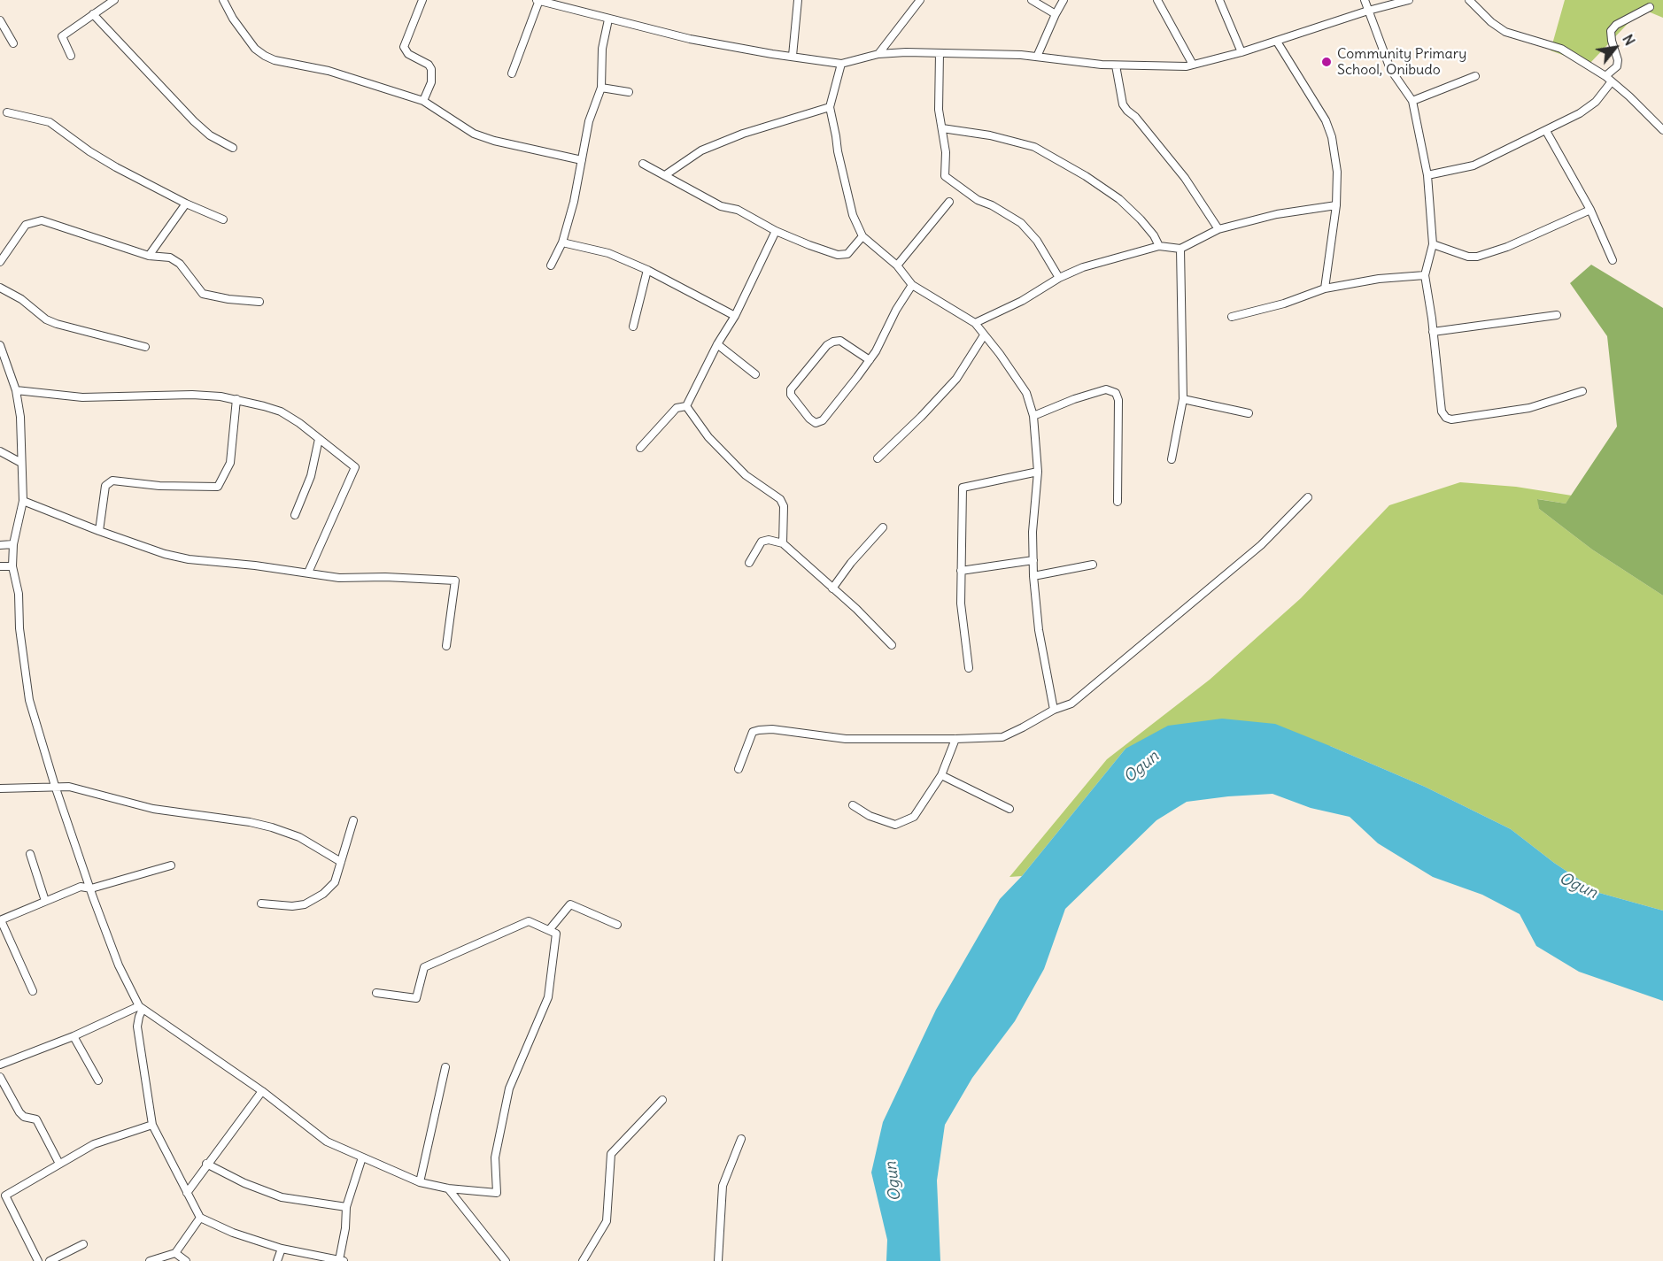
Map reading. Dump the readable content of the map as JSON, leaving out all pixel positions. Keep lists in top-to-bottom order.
{
  "water": ["Ogun"],
  "places": ["Community Primary School, Onibudo"],
  "north": "top right"
}
